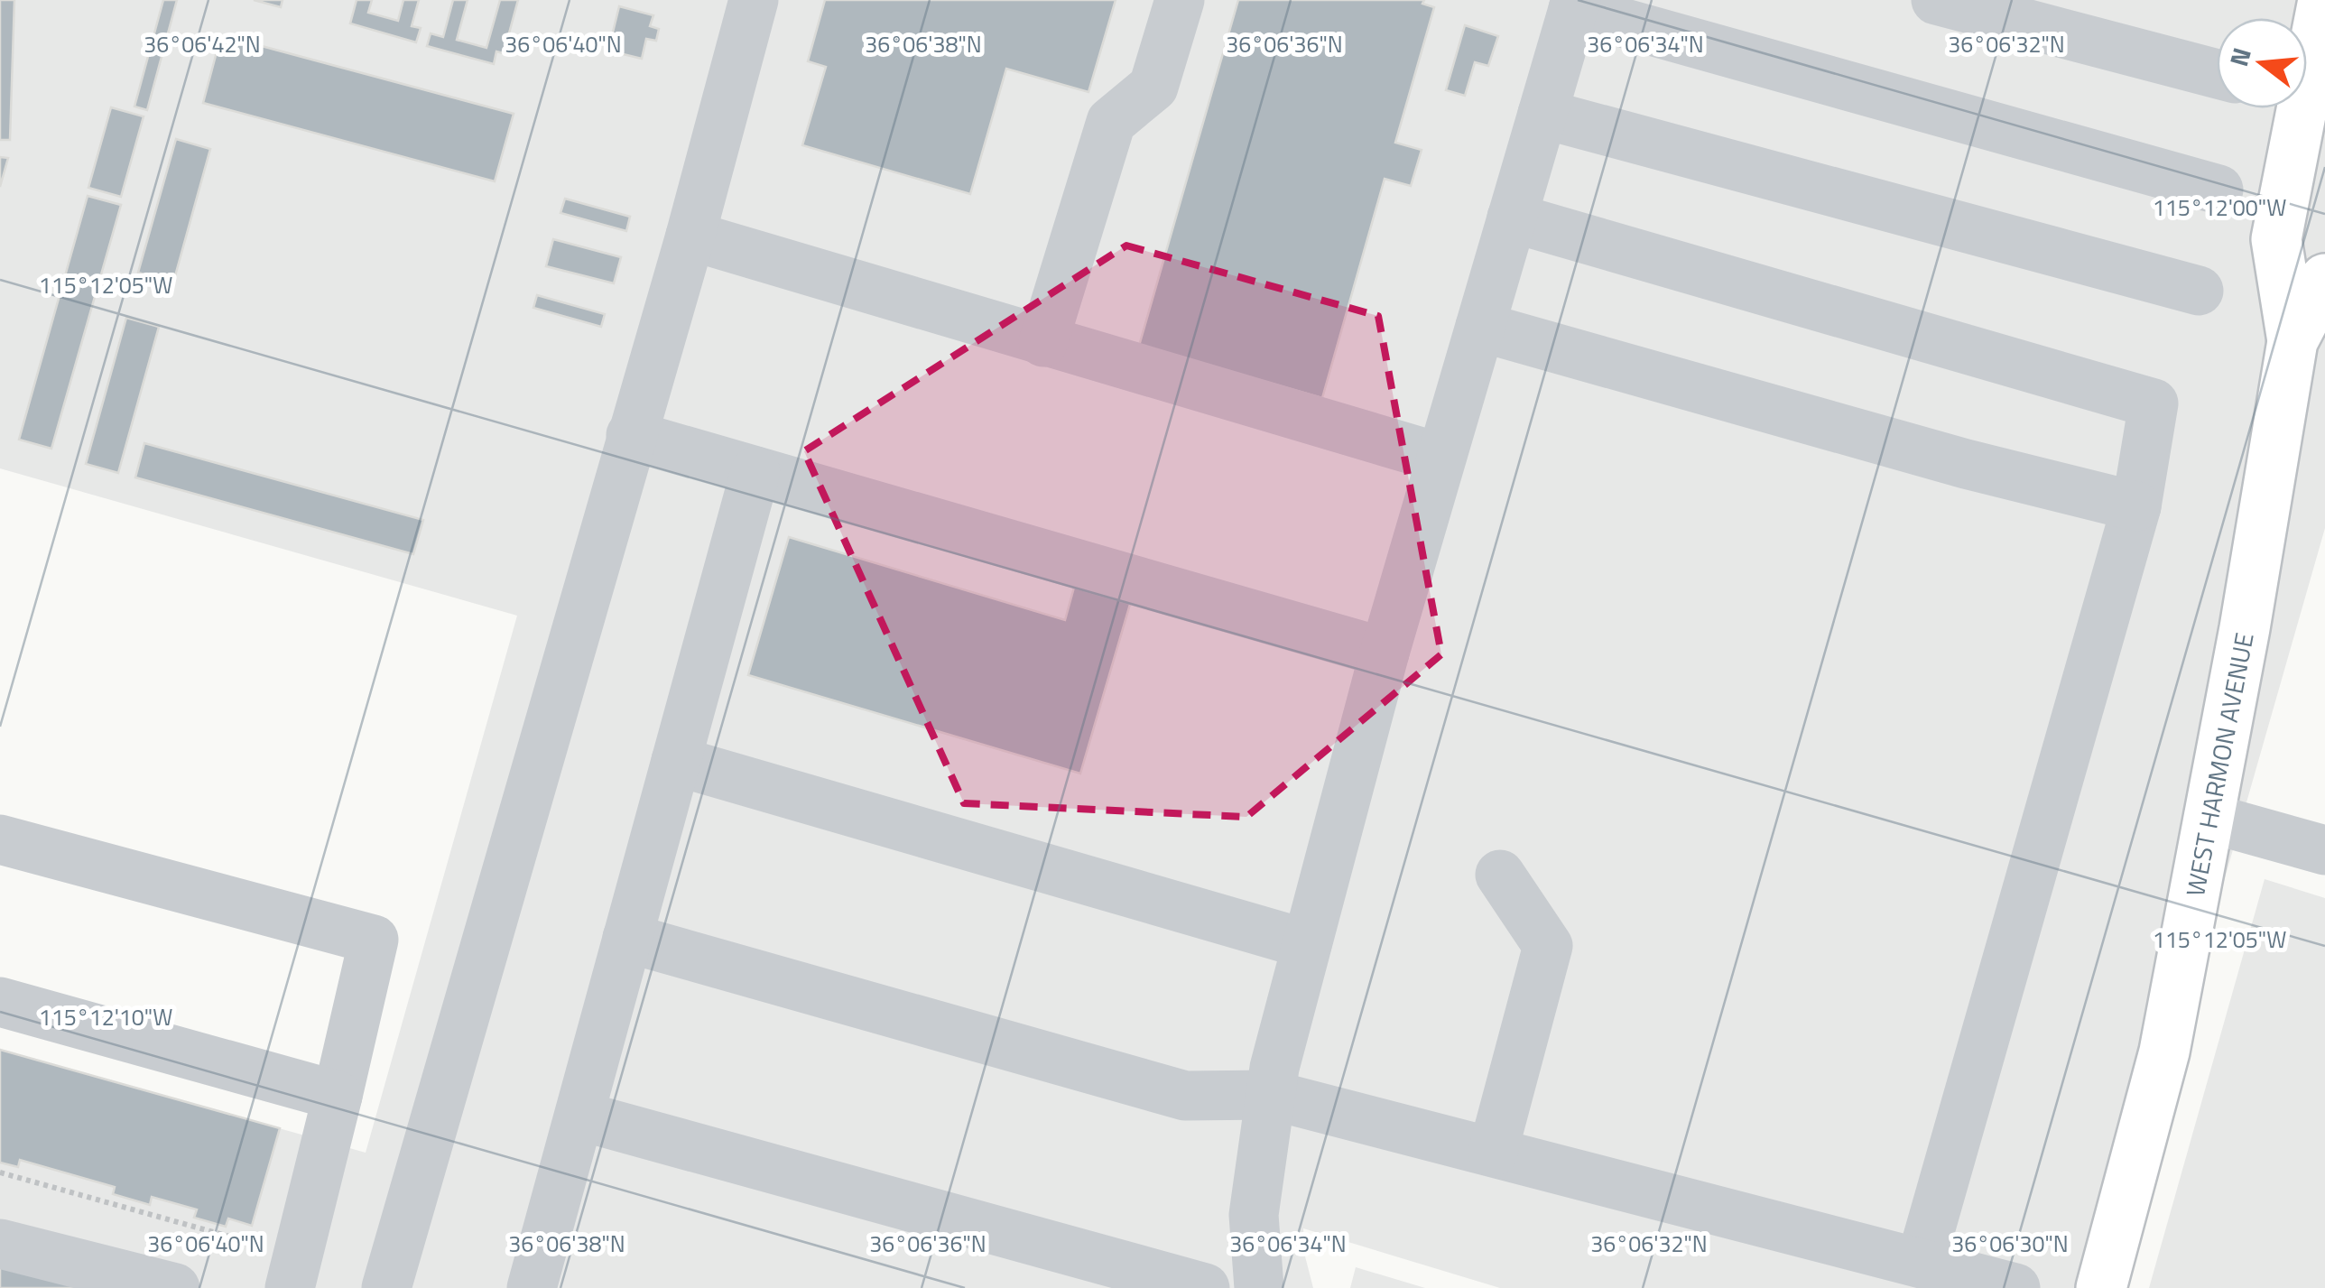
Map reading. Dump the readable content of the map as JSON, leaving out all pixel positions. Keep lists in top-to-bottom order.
{
  "streets": {
    "main road": ["WEST HARMON AVENUE"]
  },
  "north": "left",
  "coordinates": [
    "36°06'42\"N",
    "36°06'40\"N",
    "36°06'38\"N",
    "36°06'36\"N",
    "36°06'34\"N",
    "36°06'32\"N",
    "115°12'00\"W",
    "115°12'05\"W",
    "115°12'10\"W",
    "36°06'30\"N"
  ]
}
